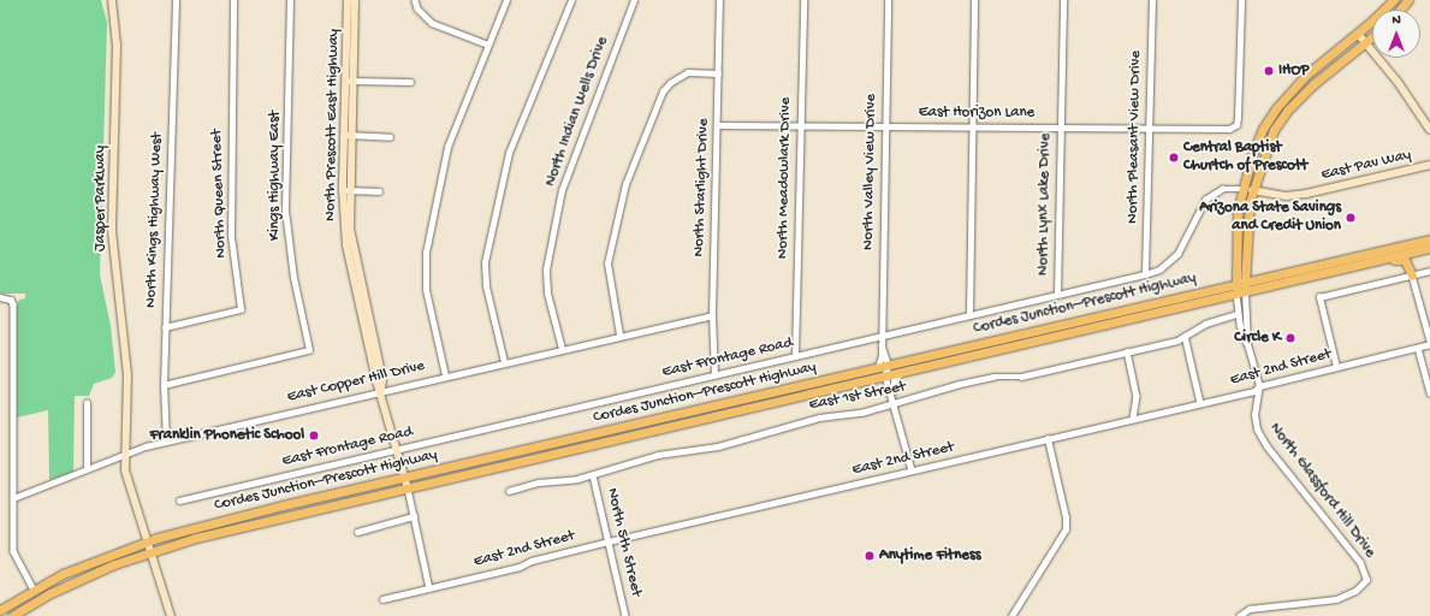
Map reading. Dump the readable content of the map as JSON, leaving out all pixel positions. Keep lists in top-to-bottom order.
{
  "streets": {
    "main road": ["Cordes Junction–Prescott Highway", "North Glassford Hill Drive"],
    "street": [
      "North Indian Wells Drive",
      "East Horizon Lane",
      "North Prescott East Highway",
      "North Pleasant View Drive",
      "East Pav Way",
      "North Valley View Drive",
      "Kings Highway East",
      "North Meadowlark Drive",
      "North Starlight Drive",
      "North Queen Street",
      "Jasper Parkway",
      "North Lynx Lake Drive",
      "North Kings Highway West",
      "East Frontage Road",
      "East 2nd Street",
      "East Copper Hill Drive",
      "East 1st Street",
      "North 5th Street"
    ]
  },
  "crossings": [
    ["North Indian Wells Drive", "East Copper Hill Drive"],
    ["East Horizon Lane", "North Pleasant View Drive"],
    ["East Horizon Lane", "North Valley View Drive"],
    ["East Horizon Lane", "North Meadowlark Drive"],
    ["East Horizon Lane", "North Starlight Drive"],
    ["East Horizon Lane", "North Lynx Lake Drive"],
    ["North Prescott East Highway", "Cordes Junction–Prescott Highway"],
    ["North Prescott East Highway", "East Frontage Road"],
    ["North Prescott East Highway", "East 2nd Street"],
    ["North Prescott East Highway", "East Copper Hill Drive"],
    ["North Pleasant View Drive", "East Frontage Road"],
    ["East Pav Way", "North Glassford Hill Drive"],
    ["North Valley View Drive", "Cordes Junction–Prescott Highway"],
    ["North Valley View Drive", "East Frontage Road"],
    ["Kings Highway East", "North Kings Highway West"],
    ["North Meadowlark Drive", "East Frontage Road"],
    ["North Starlight Drive", "East Frontage Road"],
    ["North Starlight Drive", "East Copper Hill Drive"],
    ["North Queen Street", "North Kings Highway West"],
    ["Jasper Parkway", "Cordes Junction–Prescott Highway"],
    ["Jasper Parkway", "East Copper Hill Drive"],
    ["North Lynx Lake Drive", "East Frontage Road"],
    ["North Kings Highway West", "East Copper Hill Drive"],
    ["Cordes Junction–Prescott Highway", "North Glassford Hill Drive"],
    ["East Frontage Road", "North Glassford Hill Drive"],
    ["East 2nd Street", "North Glassford Hill Drive"],
    ["East 2nd Street", "North 5th Street"],
    ["East 1st Street", "North Glassford Hill Drive"],
    ["East 1st Street", "North 5th Street"]
  ],
  "places": [
    "IHOP",
    "Central Baptist Churtch of Prescott",
    "Arizona State Savings and Credit Union",
    "Circle K",
    "Franklin Phonetic School",
    "Anytime Fitness"
  ],
  "north": "top"
}
